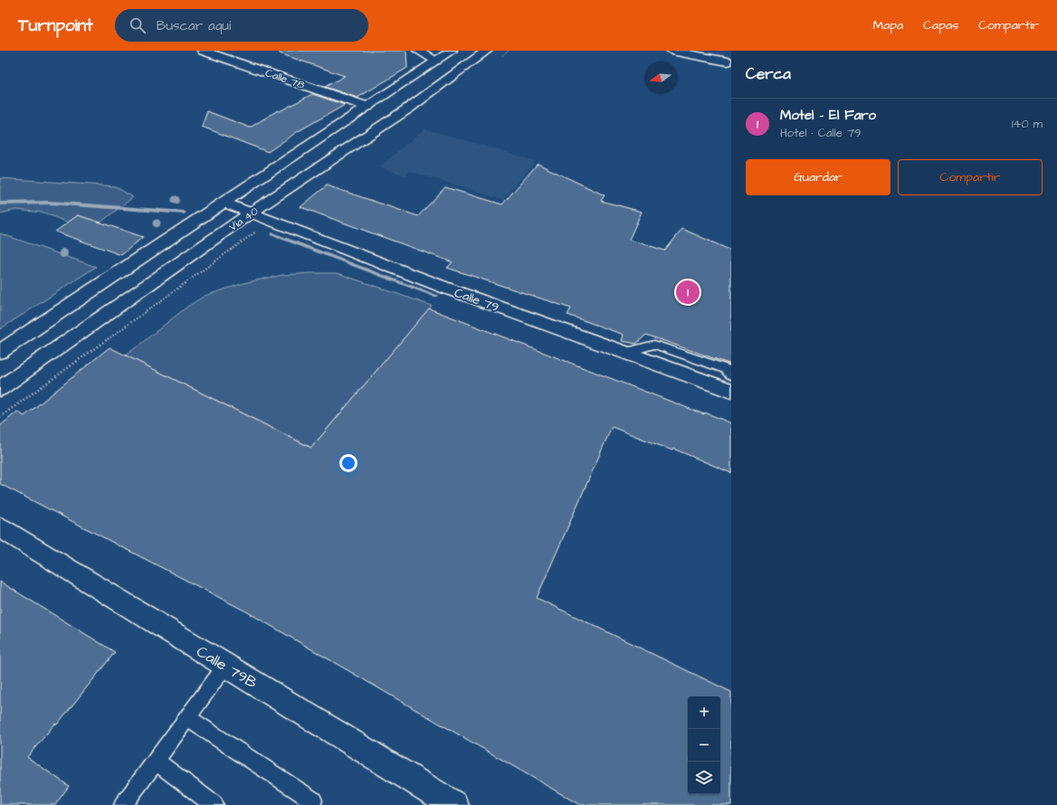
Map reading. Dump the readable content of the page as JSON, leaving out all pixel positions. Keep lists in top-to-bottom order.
{
  "streets": {
    "main road": [
      "Calle 78",
      "Vía 40",
      "Calle 79",
      "Calle 79B"
    ]
  },
  "crossings": [
    ["Calle 78", "Vía 40"],
    ["Vía 40", "Calle 79"]
  ],
  "north": "left",
  "page": {
    "header": "Turnpoint",
    "search": "Buscar aquí",
    "nav": ["Mapa", "Capas", "Compartir"],
    "heading": "Cerca",
    "list": [
      {
        "mark": "1",
        "name": "Motel - El Faro",
        "note": "Hotel · Calle 79",
        "value": "140 m"
      }
    ],
    "buttons": ["Guardar", "Compartir"],
    "pins": "1",
    "map_buttons": ["+", "−"]
  }
}
